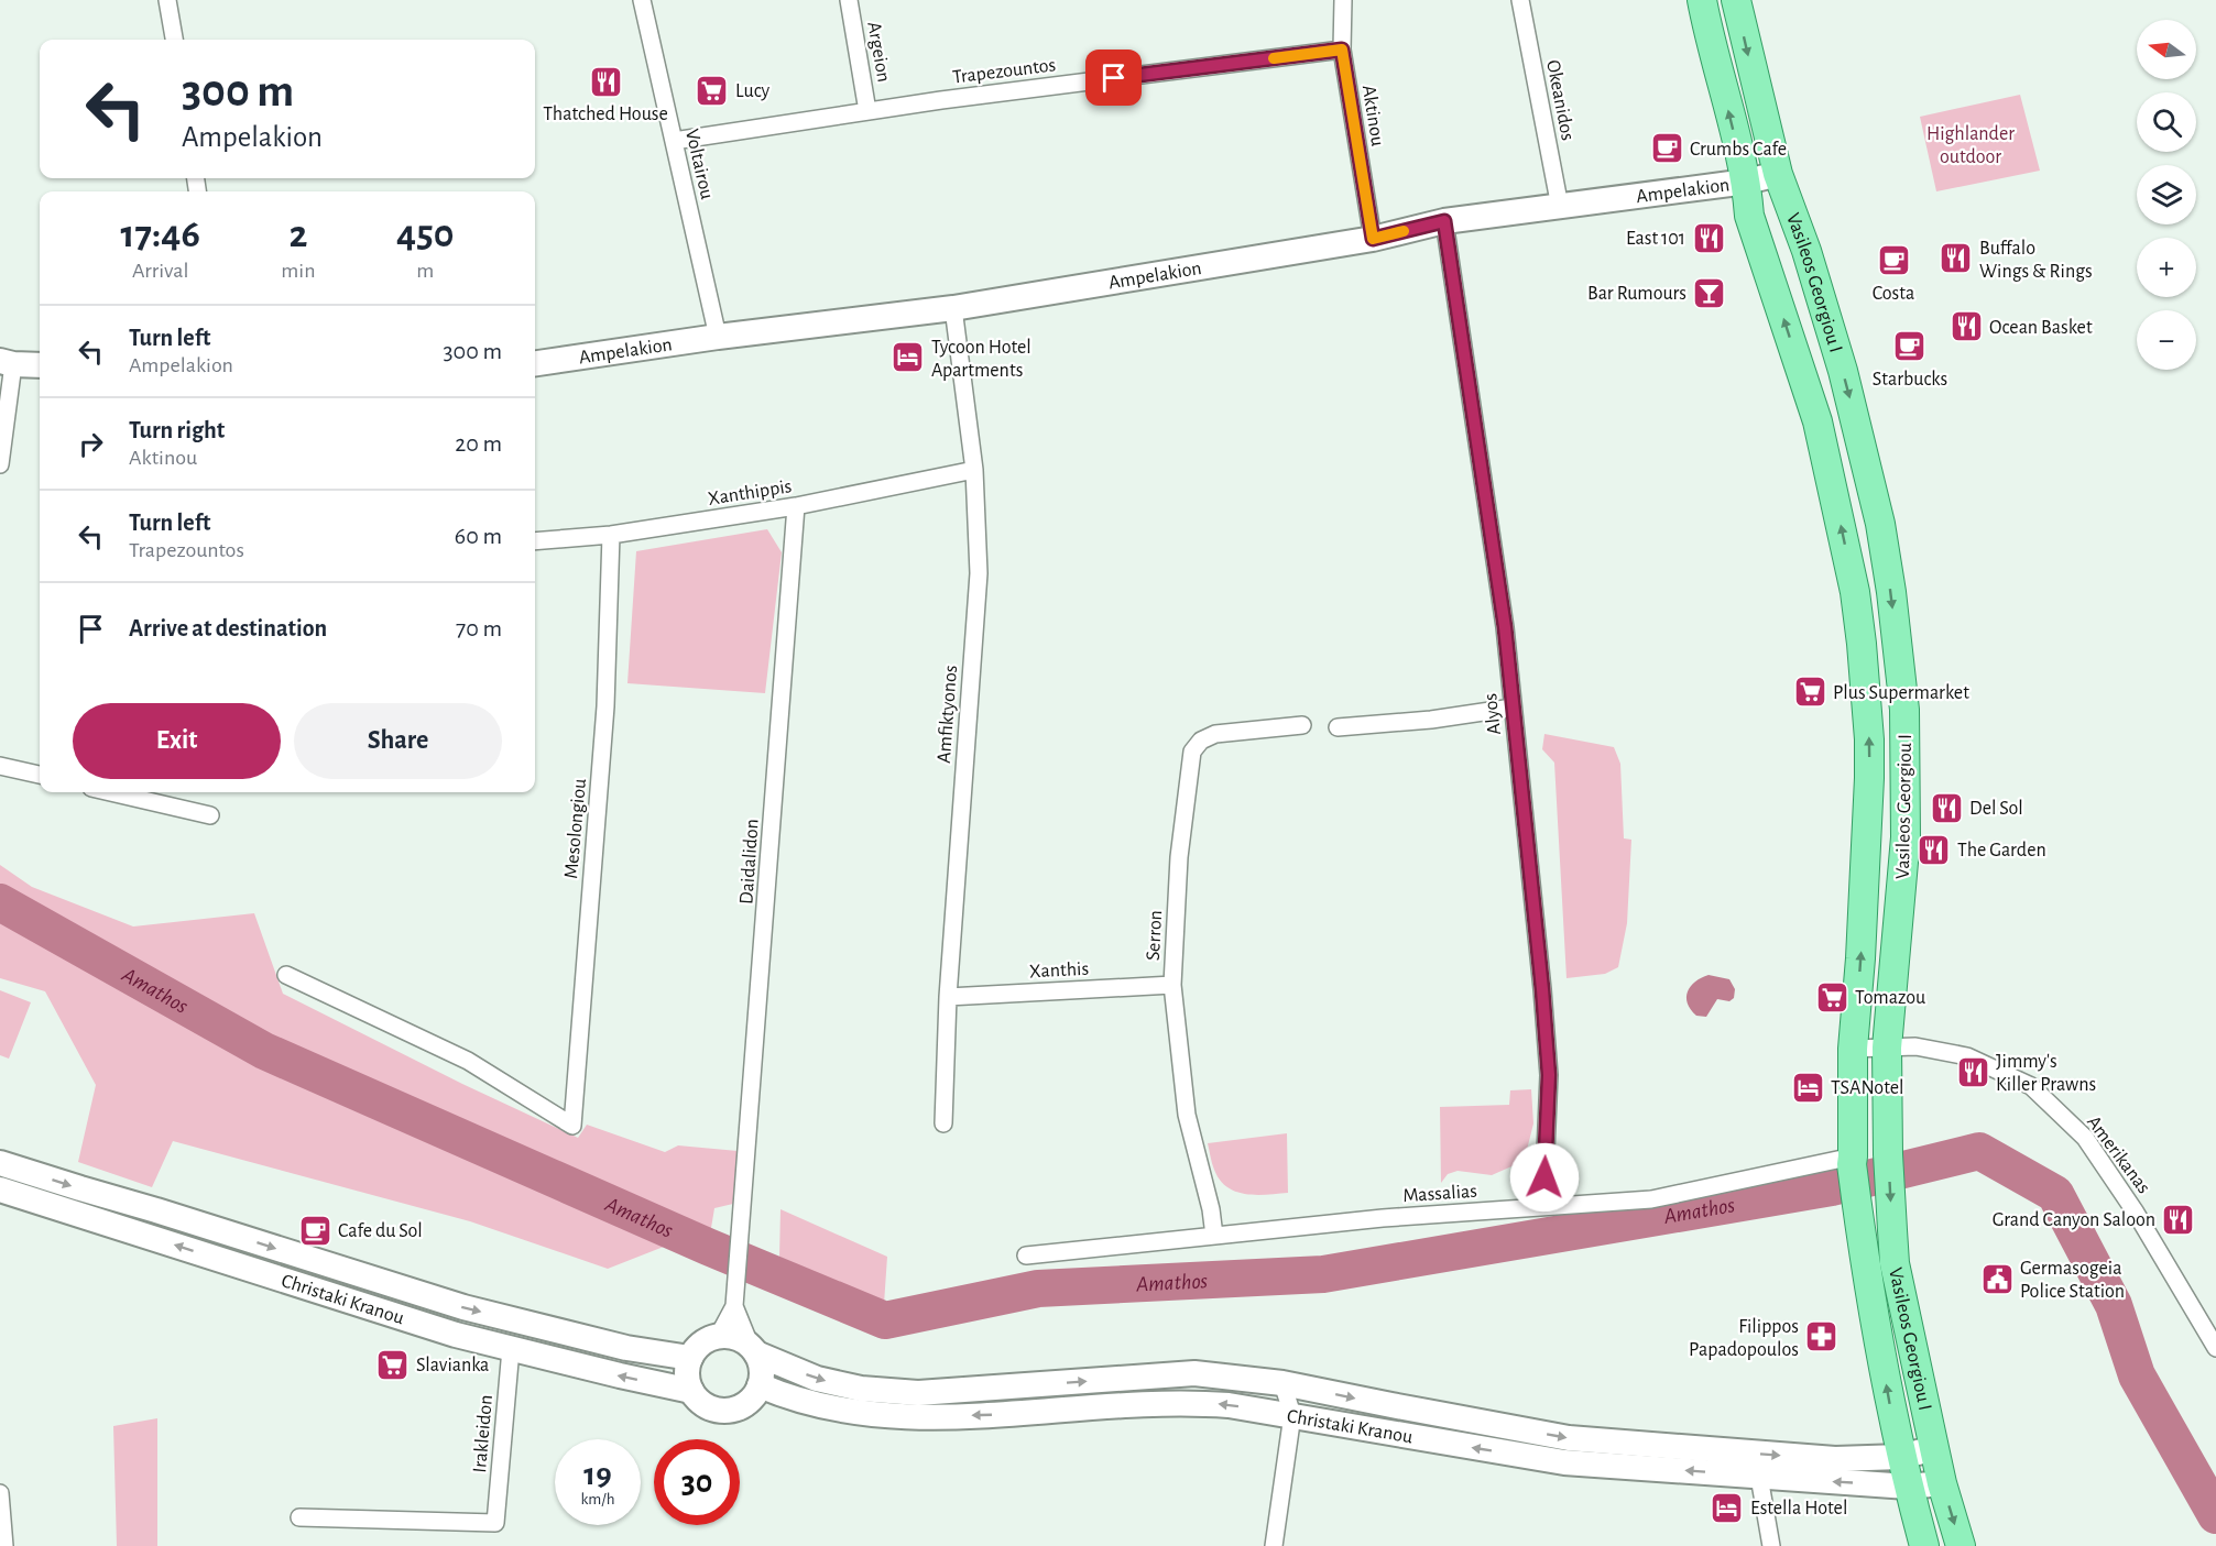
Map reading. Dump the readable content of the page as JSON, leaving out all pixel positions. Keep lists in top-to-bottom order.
{
  "streets": {
    "main road": ["Ampelakion", "Vasileos Georgiou I", "Christaki Kranou"],
    "street": [
      "Argeion",
      "Trapezountos",
      "Okeanidos",
      "Aktinou",
      "Voltairou",
      "Xanthippis",
      "Amfiktyonos",
      "Alyos",
      "Mesolongiou",
      "Daidalidon",
      "Serron",
      "Xanthis",
      "Amerikanas",
      "Massalias",
      "Irakleidon"
    ]
  },
  "crossings": [
    ["Argeion", "Trapezountos"],
    ["Trapezountos", "Aktinou"],
    ["Trapezountos", "Voltairou"],
    ["Okeanidos", "Ampelakion"],
    ["Aktinou", "Ampelakion"],
    ["Voltairou", "Ampelakion"],
    ["Ampelakion", "Vasileos Georgiou I"],
    ["Ampelakion", "Amfiktyonos"],
    ["Ampelakion", "Alyos"],
    ["Vasileos Georgiou I", "Amerikanas"],
    ["Vasileos Georgiou I", "Massalias"],
    ["Vasileos Georgiou I", "Christaki Kranou"],
    ["Xanthippis", "Amfiktyonos"],
    ["Xanthippis", "Mesolongiou"],
    ["Xanthippis", "Daidalidon"],
    ["Amfiktyonos", "Xanthis"],
    ["Alyos", "Massalias"],
    ["Serron", "Xanthis"],
    ["Serron", "Massalias"],
    ["Christaki Kranou", "Irakleidon"]
  ],
  "water": ["Amathos"],
  "parks": ["Highlander outdoor"],
  "places": {
    "restaurant": [
      "Thatched House",
      "East 101",
      "Buffalo Wings & Rings",
      "Ocean Basket",
      "Del Sol",
      "The Garden",
      "Jimmy's Killer Prawns",
      "Grand Canyon Saloon"
    ],
    "supermarket": [
      "Lucy",
      "Plus Supermarket",
      "Tomazou",
      "Slavianka"
    ],
    "cafe": [
      "Crumbs Cafe",
      "Costa",
      "Starbucks",
      "Cafe du Sol"
    ],
    "bar": ["Bar Rumours"],
    "hotel": ["Tycoon Hotel Apartments", "TSANotel", "Estella Hotel"],
    "public building": ["Germasogeia Police Station"],
    "pharmacy": ["Filippos Papadopoulos"]
  },
  "north": "left",
  "page": {
    "map_buttons": ["+", "−"],
    "turn": ["300 m", "Ampelakion"],
    "eta": [
      "17:46",
      "Arrival",
      "2",
      "min",
      "450",
      "m"
    ],
    "list": [
      {
        "name": "Turn left",
        "note": "Ampelakion",
        "value": "300 m"
      },
      {
        "name": "Turn right",
        "note": "Aktinou",
        "value": "20 m"
      },
      {
        "name": "Turn left",
        "note": "Trapezountos",
        "value": "60 m"
      },
      {
        "name": "Arrive at destination",
        "value": "70 m"
      }
    ],
    "buttons": ["Exit", "Share"],
    "speed": "19 km/h",
    "limit": "30"
  }
}
